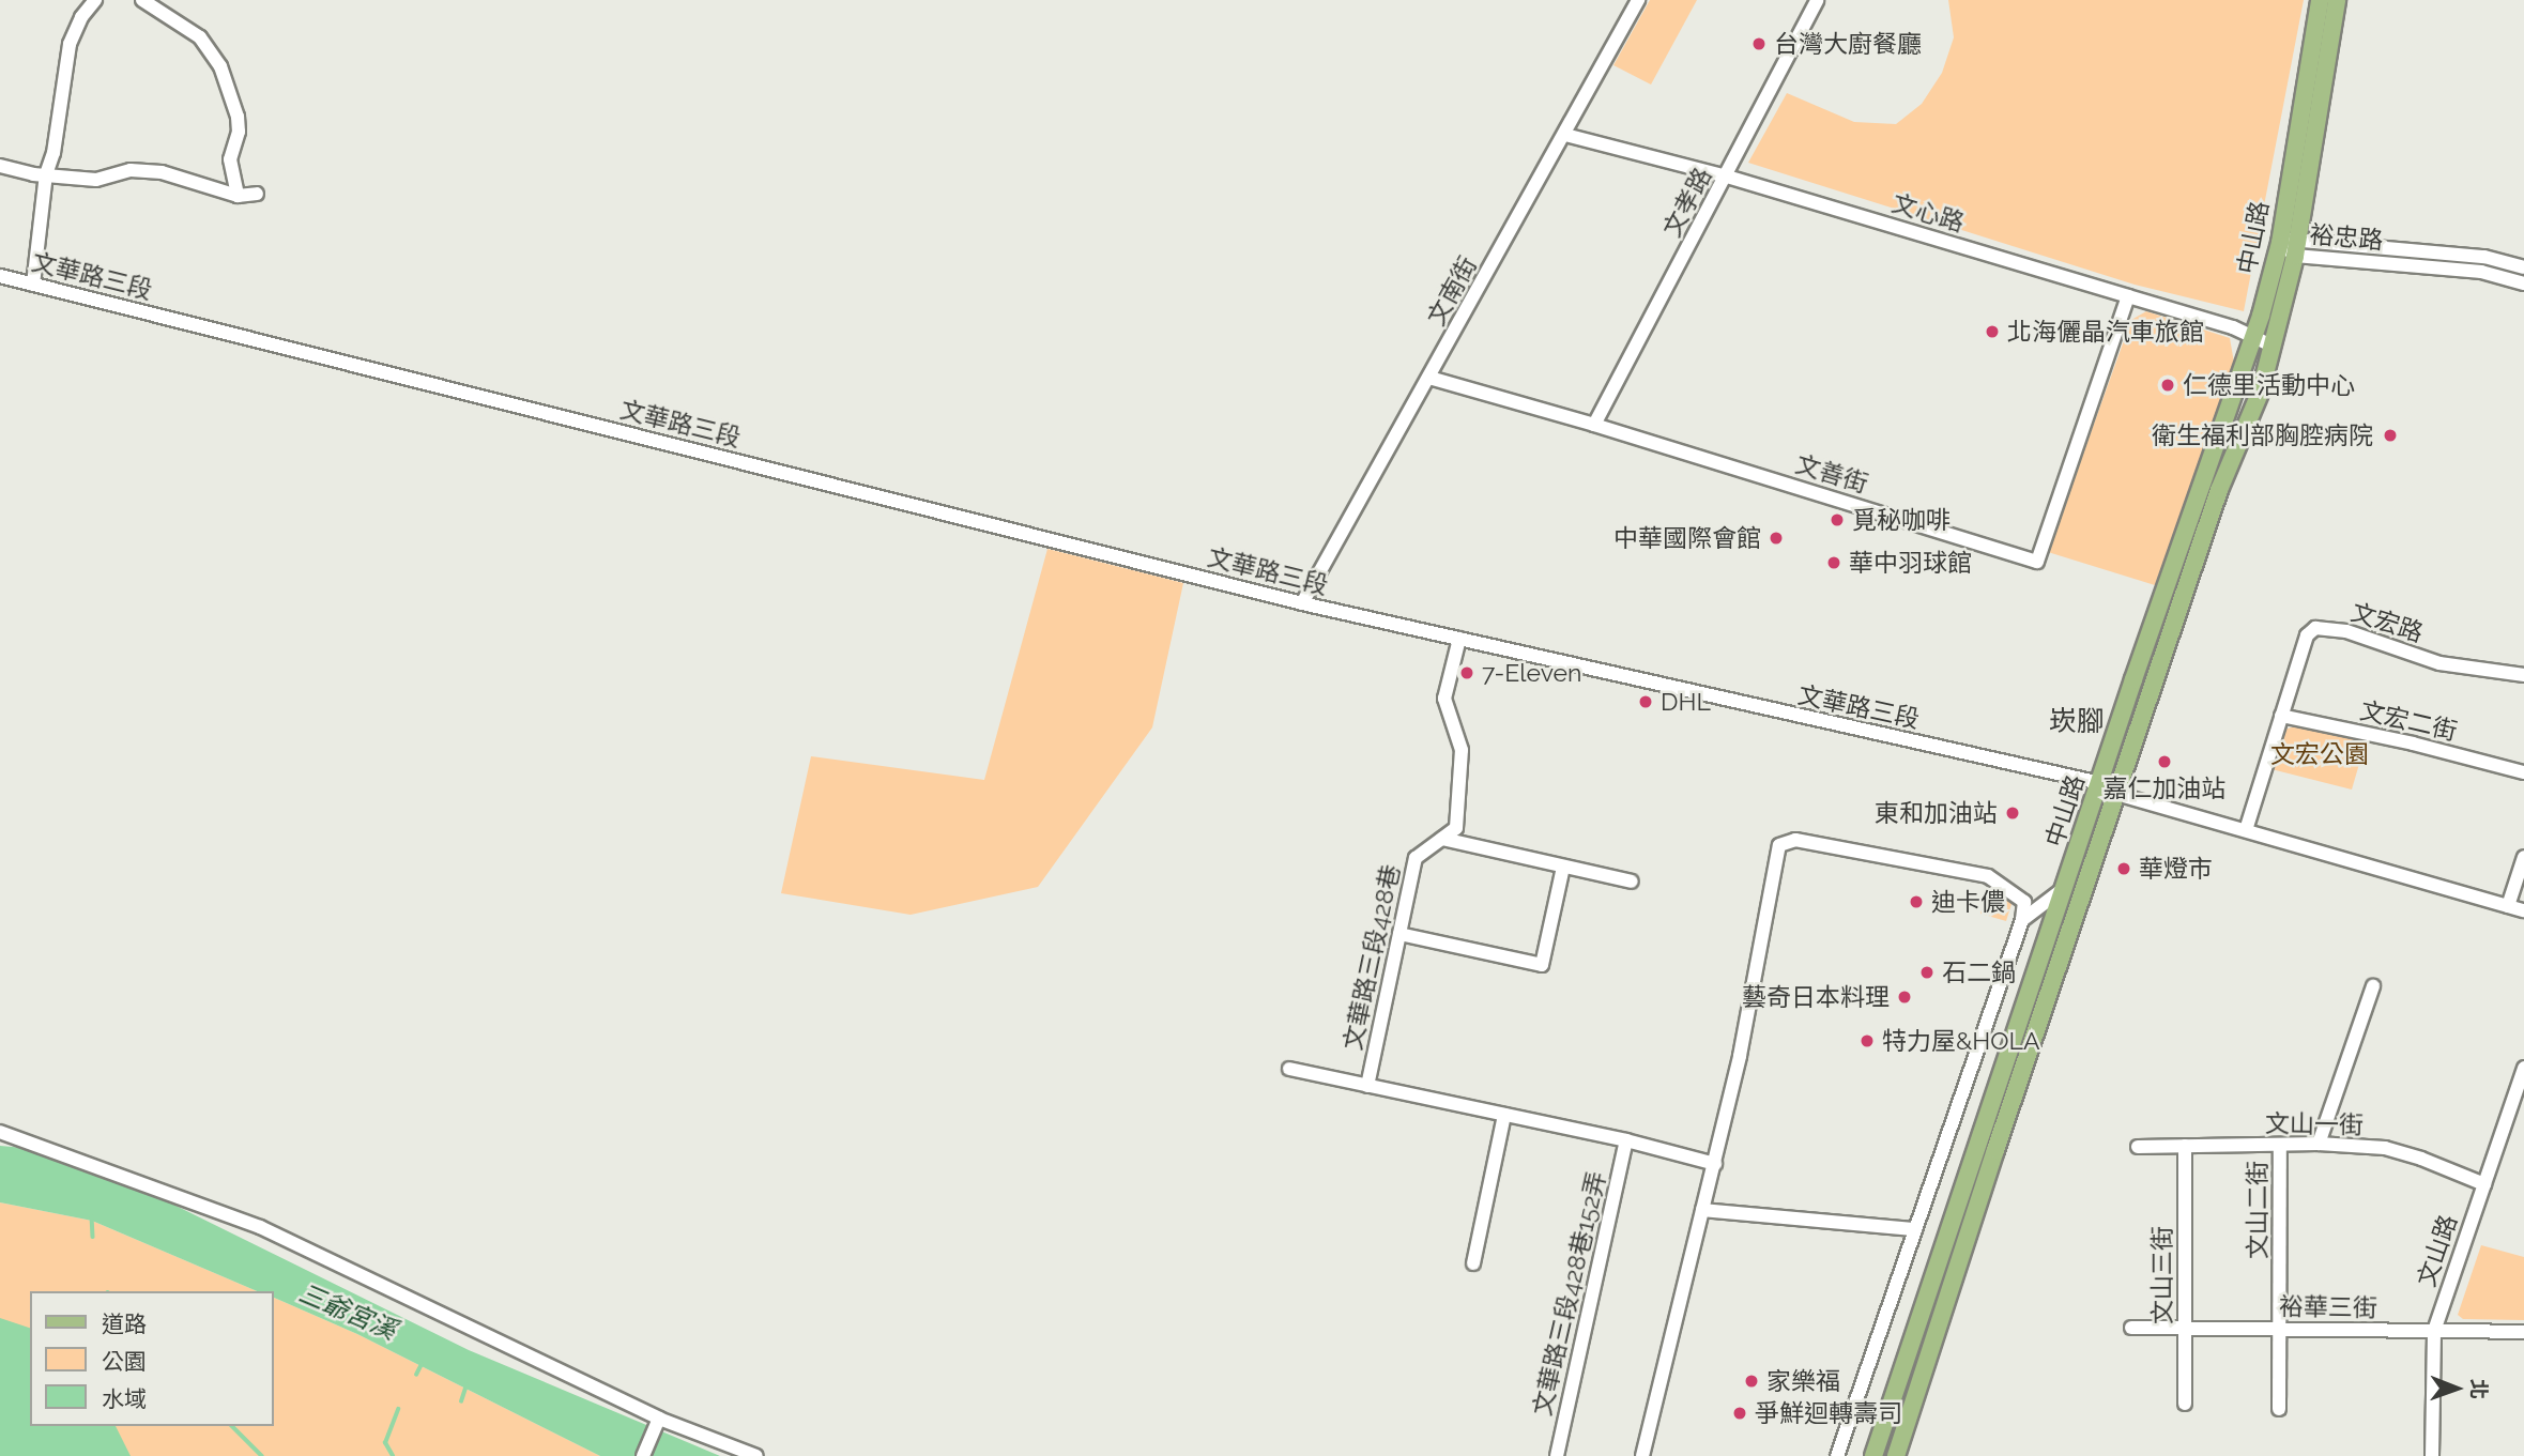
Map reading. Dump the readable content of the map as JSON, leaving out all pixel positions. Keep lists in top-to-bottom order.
{
  "streets": {
    "main road": ["中山路"],
    "street": [
      "文孝路",
      "文心路",
      "裕忠路",
      "文華路三段",
      "文南街",
      "文善街",
      "文宏路",
      "文宏二街",
      "文華路三段428巷",
      "文山一街",
      "文山二街",
      "文山路",
      "文山三街",
      "文華路三段428巷152弄",
      "裕華三街"
    ]
  },
  "crossings": [
    ["文孝路", "文心路"],
    ["文孝路", "文善街"],
    ["文心路", "中山路"],
    ["文心路", "文南街"],
    ["文心路", "文善街"],
    ["中山路", "裕忠路"],
    ["中山路", "文華路三段"],
    ["文華路三段", "文南街"],
    ["文華路三段", "文宏路"],
    ["文華路三段", "文華路三段428巷"],
    ["文南街", "文善街"],
    ["文宏路", "文宏二街"],
    ["文華路三段428巷", "文華路三段428巷152弄"],
    ["文山一街", "文山二街"],
    ["文山一街", "文山路"],
    ["文山一街", "文山三街"],
    ["文山二街", "裕華三街"],
    ["文山路", "裕華三街"],
    ["文山三街", "裕華三街"]
  ],
  "districts": ["崁腳"],
  "water": ["三爺宮溪"],
  "parks": ["文宏公園"],
  "places": [
    "台灣大廚餐廳",
    "北海儷晶汽車旅館",
    "仁德里活動中心",
    "衛生福利部胸腔病院",
    "覓秘咖啡",
    "中華國際會館",
    "華中羽球館",
    "7-Eleven",
    "DHL",
    "嘉仁加油站",
    "東和加油站",
    "華燈市",
    "迪卡儂",
    "石二鍋",
    "藝奇日本料理",
    "特力屋&HOLA",
    "家樂福",
    "爭鮮迴轉壽司"
  ],
  "legend": ["道路", "公園", "水域"],
  "north": "right"
}
